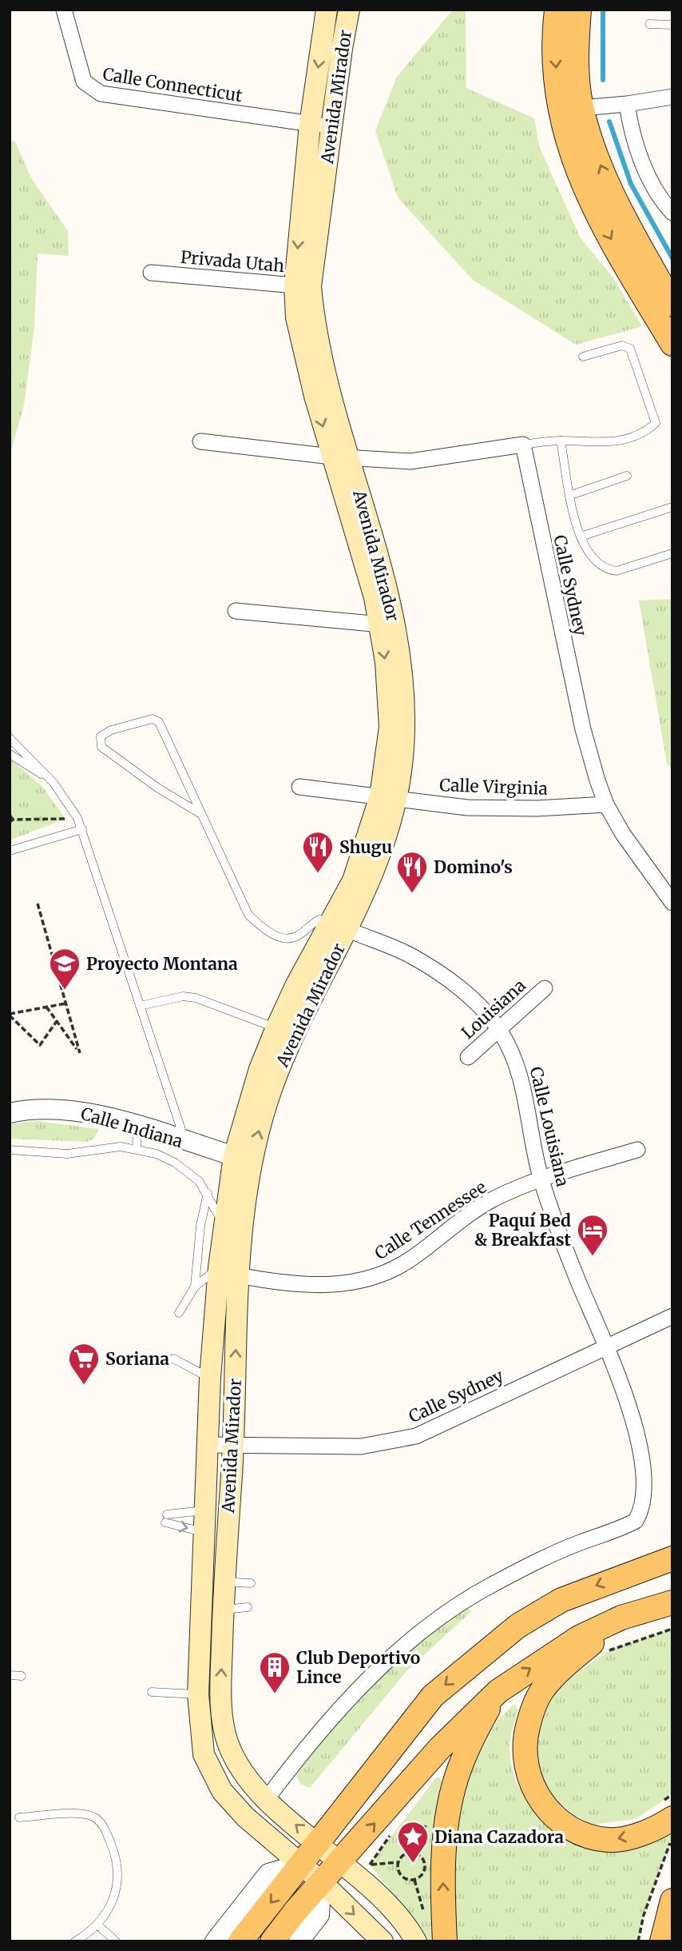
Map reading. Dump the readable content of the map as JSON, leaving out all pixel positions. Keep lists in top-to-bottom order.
{
  "streets": {
    "main road": ["Avenida Mirador"],
    "street": [
      "Calle Connecticut",
      "Privada Utah",
      "Calle Sydney",
      "Calle Virginia",
      "Louisiana",
      "Calle Louisiana",
      "Calle Indiana",
      "Calle Tennessee"
    ]
  },
  "crossings": [
    ["Calle Connecticut", "Avenida Mirador"],
    ["Avenida Mirador", "Privada Utah"],
    ["Avenida Mirador", "Calle Sydney"],
    ["Avenida Mirador", "Calle Virginia"],
    ["Avenida Mirador", "Calle Louisiana"],
    ["Avenida Mirador", "Calle Indiana"],
    ["Avenida Mirador", "Calle Tennessee"],
    ["Calle Sydney", "Calle Virginia"],
    ["Calle Sydney", "Calle Louisiana"],
    ["Louisiana", "Calle Louisiana"],
    ["Calle Louisiana", "Calle Tennessee"]
  ],
  "places": {
    "restaurant": ["Shugu", "Domino's"],
    "school or university": ["Proyecto Montana"],
    "hotel": ["Paquí Bed & Breakfast"],
    "supermarket": ["Soriana"],
    "building": ["Club Deportivo Lince"],
    "place": ["Diana Cazadora"]
  }
}
